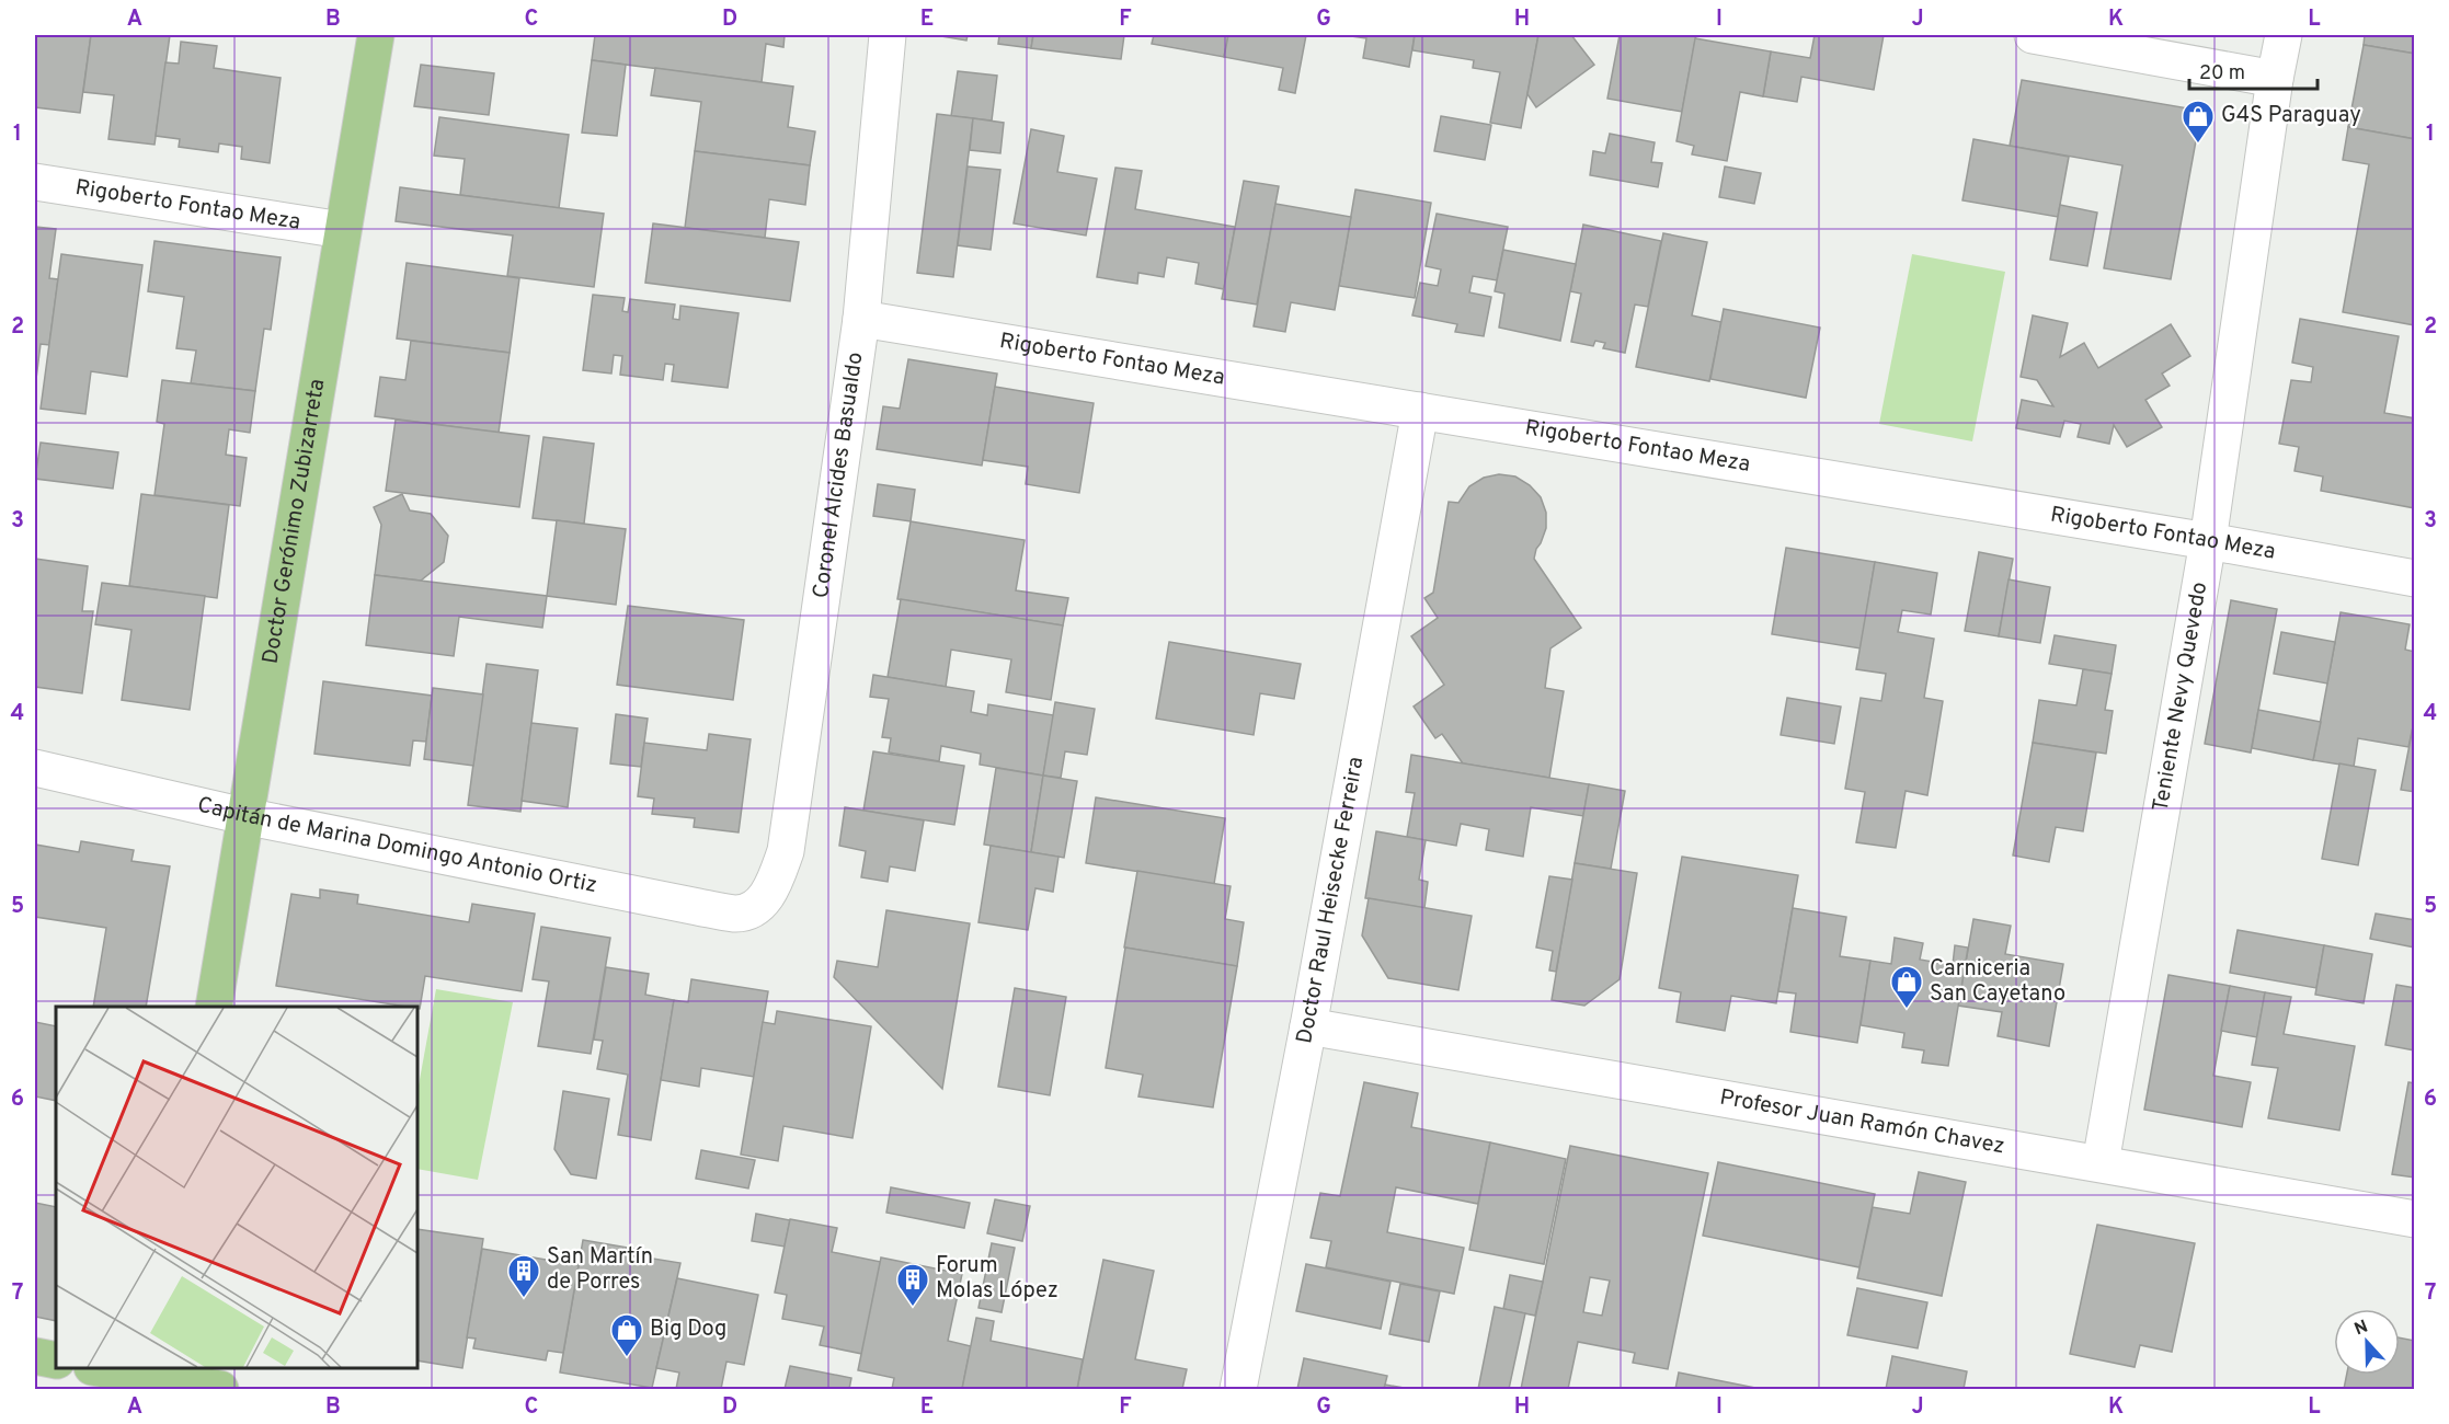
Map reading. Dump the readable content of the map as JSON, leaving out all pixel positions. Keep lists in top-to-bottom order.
{
  "streets": {
    "main road": ["Doctor Gerónimo Zubizarreta"],
    "street": [
      "Rigoberto Fontao Meza",
      "Coronel Alcides Basualdo",
      "Teniente Nevy Quevedo",
      "Capitán de Marina Domingo Antonio Ortiz",
      "Doctor Raul Heisecke Ferreira",
      "Profesor Juan Ramón Chavez"
    ]
  },
  "crossings": [
    ["Rigoberto Fontao Meza", "Coronel Alcides Basualdo"],
    ["Rigoberto Fontao Meza", "Doctor Gerónimo Zubizarreta"],
    ["Rigoberto Fontao Meza", "Teniente Nevy Quevedo"],
    ["Rigoberto Fontao Meza", "Doctor Raul Heisecke Ferreira"],
    ["Coronel Alcides Basualdo", "Capitán de Marina Domingo Antonio Ortiz"],
    ["Doctor Gerónimo Zubizarreta", "Capitán de Marina Domingo Antonio Ortiz"],
    ["Teniente Nevy Quevedo", "Profesor Juan Ramón Chavez"],
    ["Doctor Raul Heisecke Ferreira", "Profesor Juan Ramón Chavez"]
  ],
  "places": {
    "shop": ["G4S Paraguay", "Carniceria San Cayetano", "Big Dog"],
    "building": ["San Martín de Porres", "Forum Molas López"]
  },
  "scale_bar": "20 m",
  "north": "top",
  "grid": {
    "columns": [
      "A",
      "B",
      "C",
      "D",
      "E",
      "F",
      "G",
      "H",
      "I",
      "J",
      "K",
      "L"
    ],
    "rows": [
      "1",
      "2",
      "3",
      "4",
      "5",
      "6",
      "7"
    ]
  }
}
